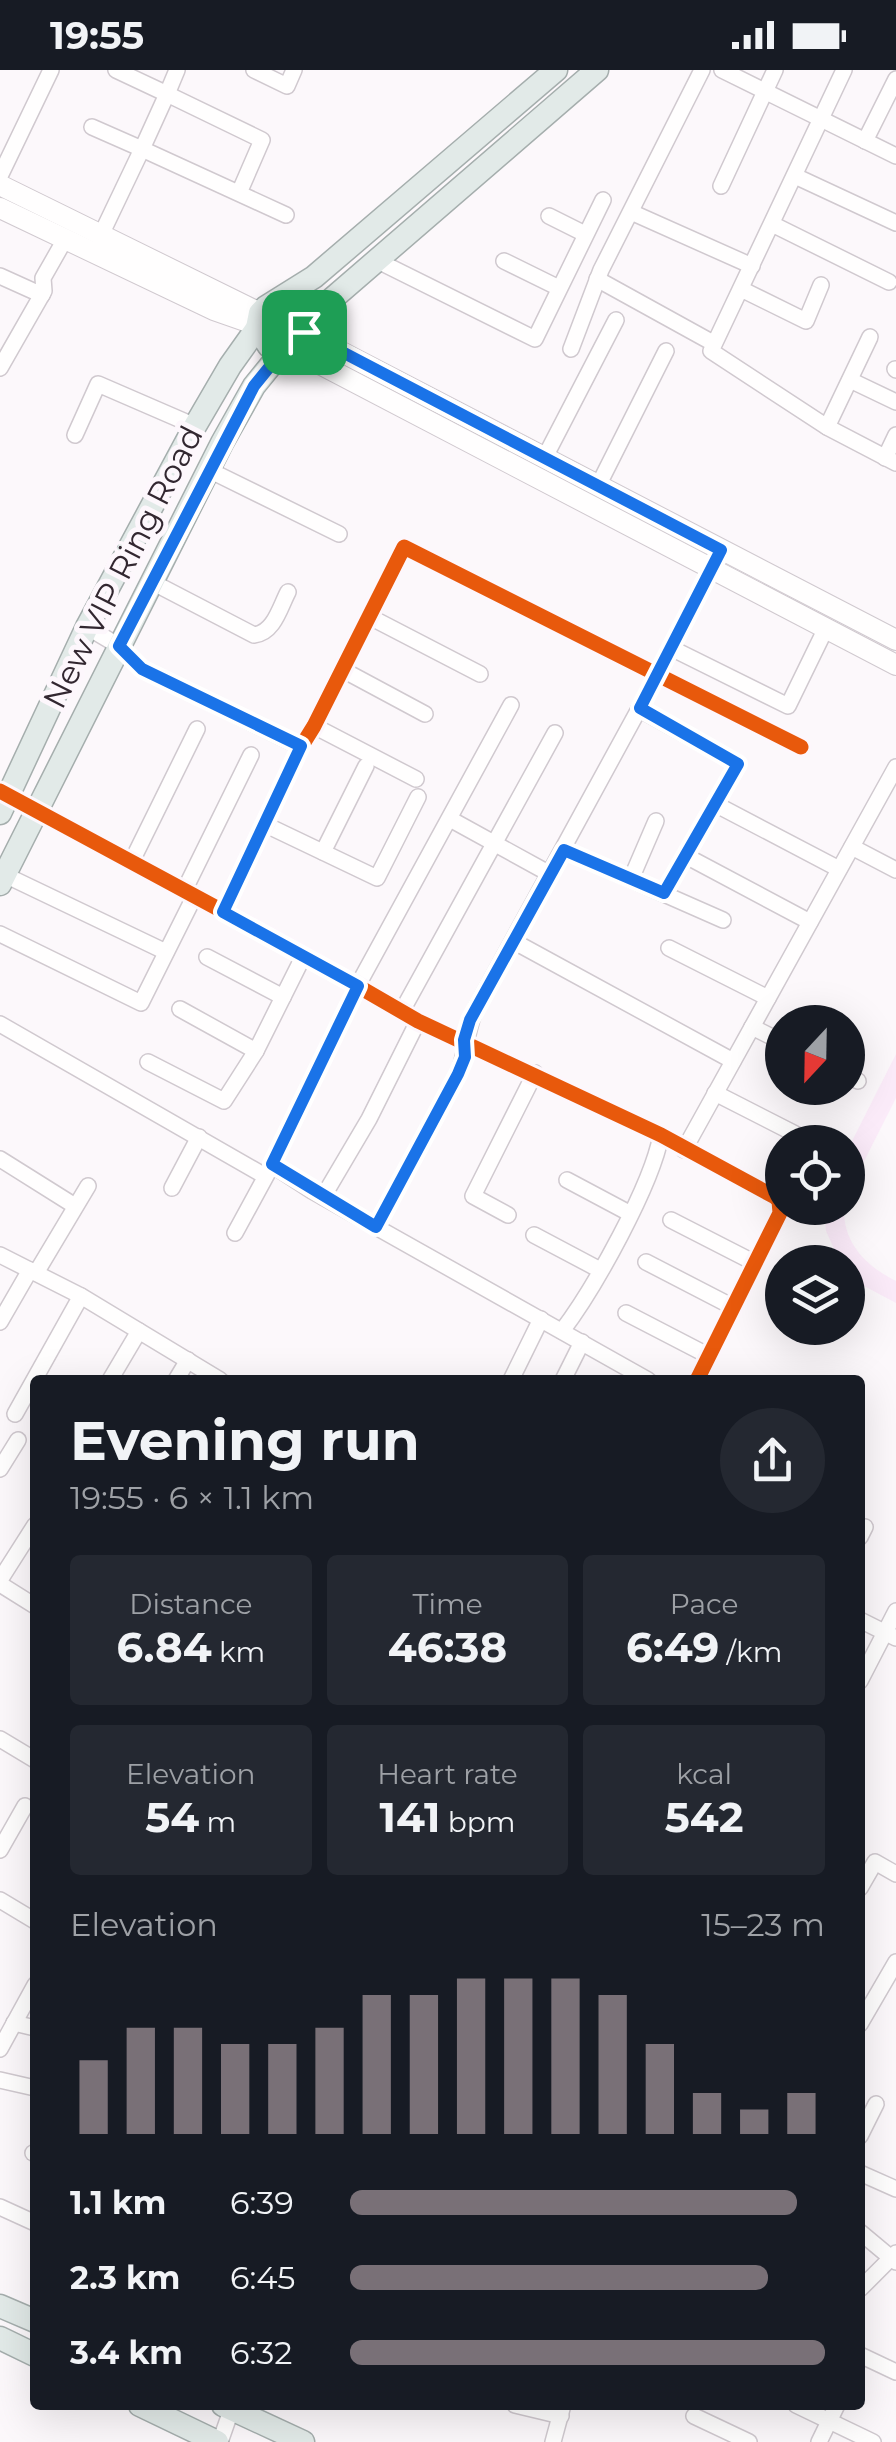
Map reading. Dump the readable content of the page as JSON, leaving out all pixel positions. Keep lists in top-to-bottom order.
{
  "streets": {
    "main road": ["New VIP Ring Road"]
  },
  "north": "bottom",
  "page": {
    "status": "19:55",
    "heading": ["Evening run", "19:55 · 6 × 1.1 km"],
    "stats": [
      ["Distance", "6.84 km"],
      ["Time", "46:38"],
      ["Pace", "6:49 /km"],
      ["Elevation", "54 m"],
      ["Heart rate", "141 bpm"],
      ["kcal", "542"]
    ],
    "chart": ["Elevation", "15–23 m"],
    "list": [
      {
        "name": "1.1 km",
        "note": "6:39"
      },
      {
        "name": "2.3 km",
        "note": "6:45"
      },
      {
        "name": "3.4 km",
        "note": "6:32"
      }
    ]
  }
}
